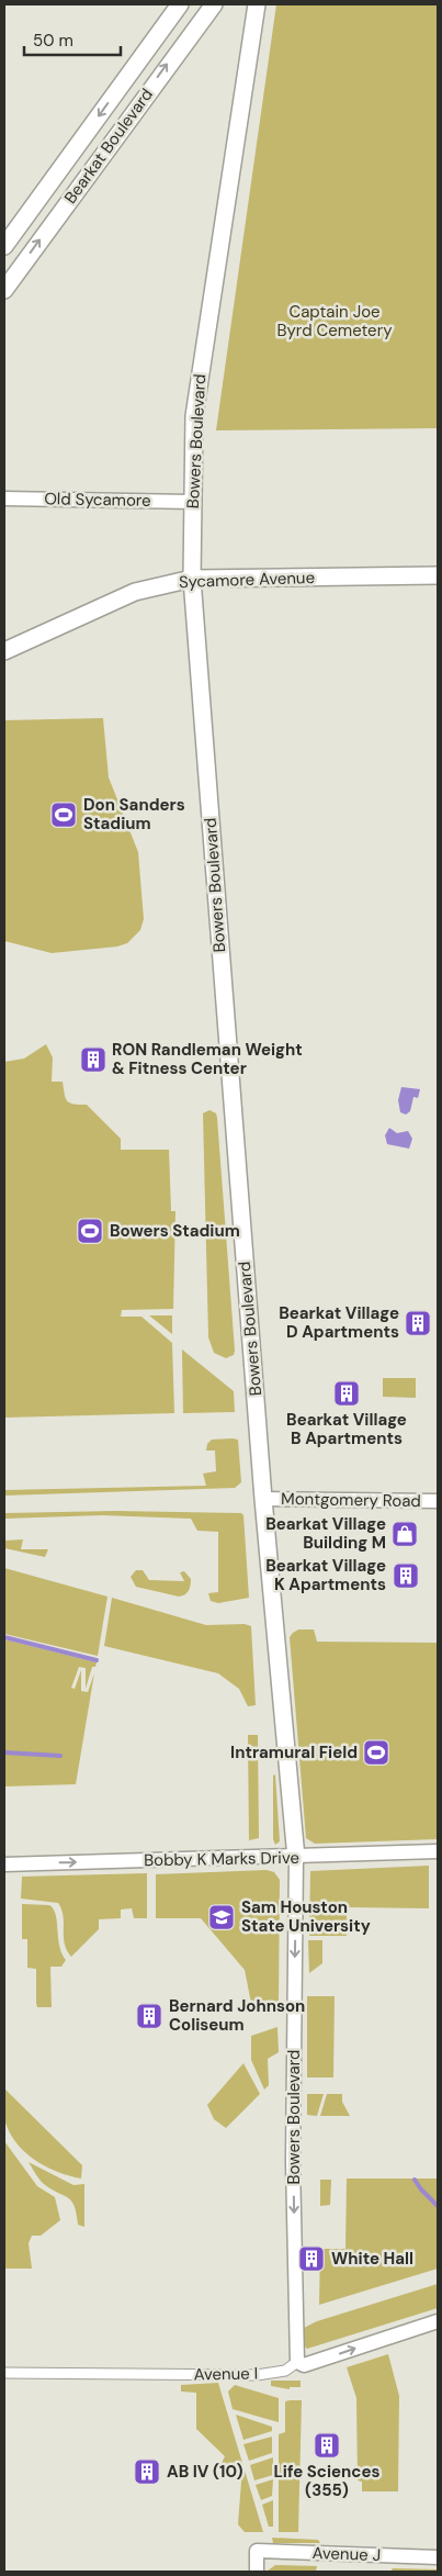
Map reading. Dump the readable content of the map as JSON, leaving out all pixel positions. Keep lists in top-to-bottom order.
{
  "streets": {
    "street": [
      "Bearkat Boulevard",
      "Bowers Boulevard",
      "Old Sycamore",
      "Sycamore Avenue",
      "Montgomery Road",
      "Bobby K Marks Drive",
      "Avenue I",
      "Avenue J"
    ]
  },
  "crossings": [
    ["Bowers Boulevard", "Old Sycamore"],
    ["Bowers Boulevard", "Sycamore Avenue"],
    ["Bowers Boulevard", "Montgomery Road"],
    ["Bowers Boulevard", "Bobby K Marks Drive"],
    ["Bowers Boulevard", "Avenue I"]
  ],
  "one_way": ["Bobby K Marks Drive"],
  "parks": ["Captain Joe Byrd Cemetery"],
  "places": {
    "sports": ["Don Sanders Stadium", "Bowers Stadium", "Intramural Field"],
    "building": [
      "RON Randleman Weight & Fitness Center",
      "Bearkat Village D Apartments",
      "Bearkat Village B Apartments",
      "Bearkat Village K Apartments",
      "Bernard Johnson Coliseum",
      "White Hall",
      "Life Sciences (355)",
      "AB IV (10)"
    ],
    "shop": ["Bearkat Village Building M"],
    "school or university": ["Sam Houston State University"]
  },
  "scale_bar": "50 m"
}
